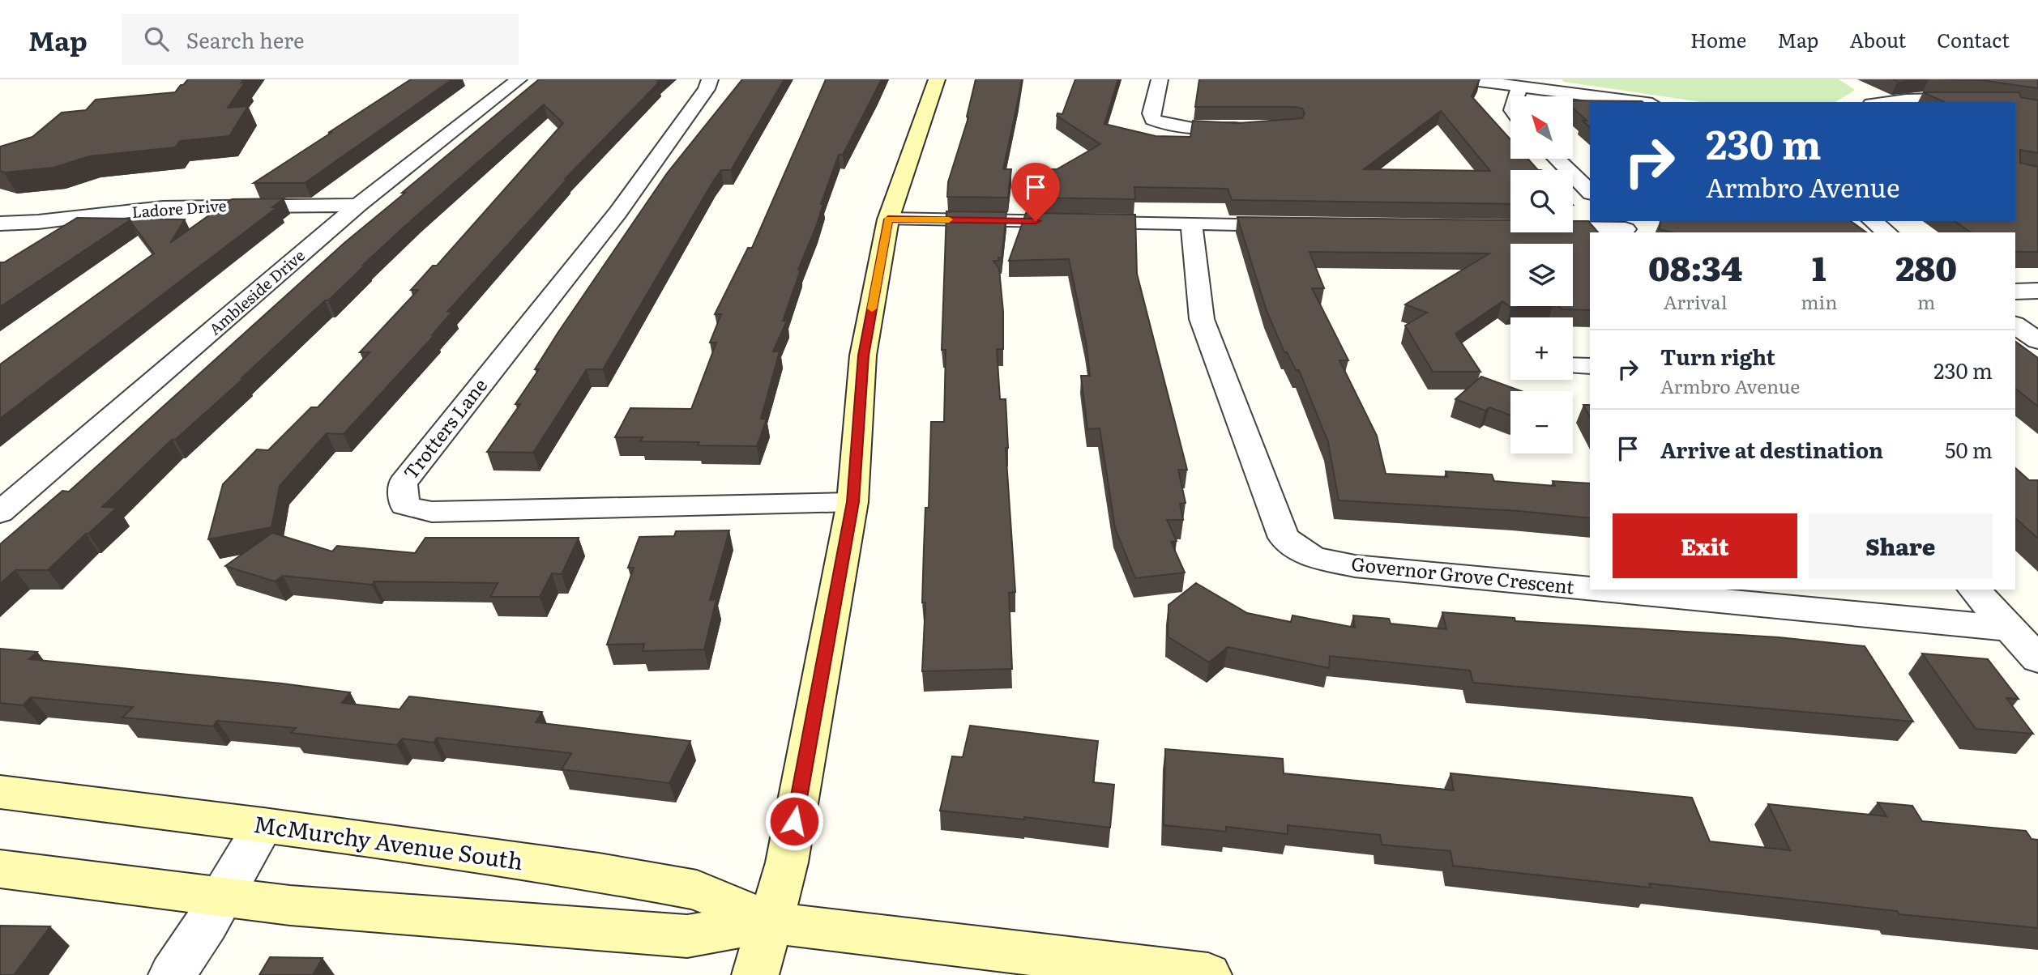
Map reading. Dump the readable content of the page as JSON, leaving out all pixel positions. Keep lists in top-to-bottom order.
{
  "streets": {
    "street": [
      "Ladore Drive",
      "Ambleside Drive",
      "Trotters Lane",
      "Governor Grove Crescent",
      "McMurchy Avenue South"
    ]
  },
  "crossings": [
    ["Ladore Drive", "Ambleside Drive"]
  ],
  "north": "top left",
  "page": {
    "header": "Map",
    "search": "Search here",
    "nav": [
      "Home",
      "Map",
      "About",
      "Contact"
    ],
    "map_buttons": ["+", "−"],
    "turn": ["230 m", "Armbro Avenue"],
    "eta": [
      "08:34",
      "Arrival",
      "1",
      "min",
      "280",
      "m"
    ],
    "list": [
      {
        "name": "Turn right",
        "note": "Armbro Avenue",
        "value": "230 m"
      },
      {
        "name": "Arrive at destination",
        "value": "50 m"
      }
    ],
    "buttons": ["Exit", "Share"]
  }
}
